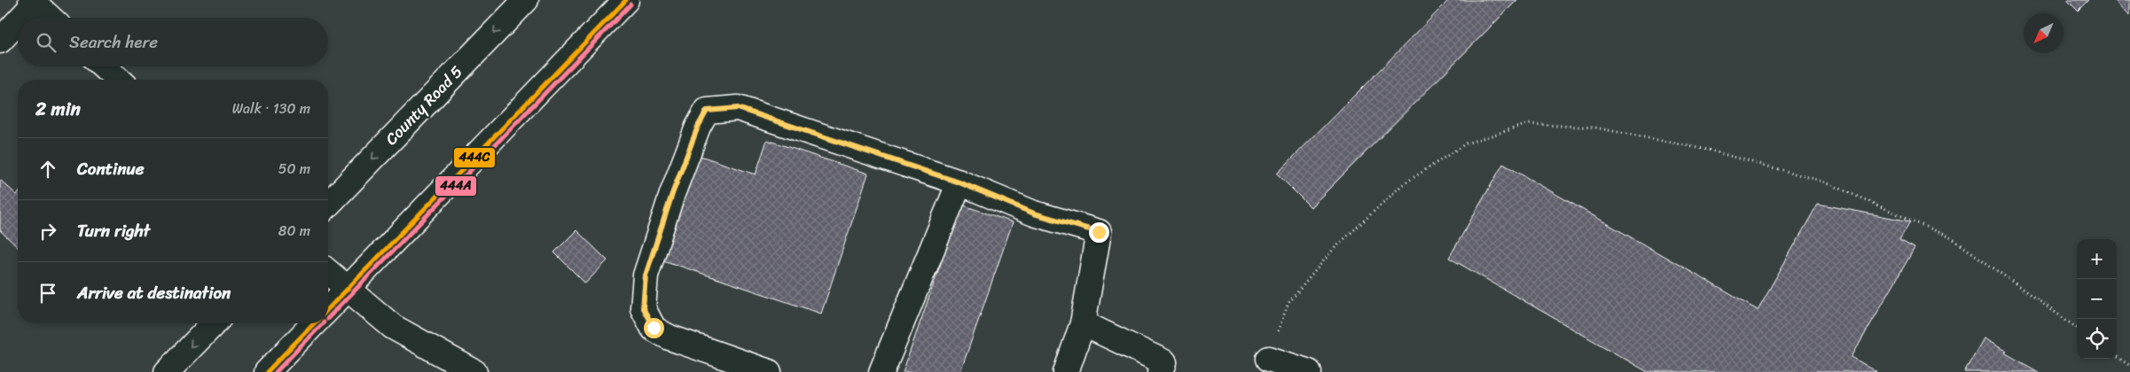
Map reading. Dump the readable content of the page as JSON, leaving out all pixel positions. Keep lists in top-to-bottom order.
{
  "streets": {
    "main road": ["County Road 5"]
  },
  "lines": ["transit line 444C", "transit line 444A"],
  "north": "bottom left",
  "page": {
    "search": "Search here",
    "heading": ["2 min", "Walk · 130 m"],
    "list": [
      ["Continue", "50 m"],
      ["Turn right", "80 m"],
      "Arrive at destination"
    ],
    "map_buttons": ["+", "−"]
  }
}
